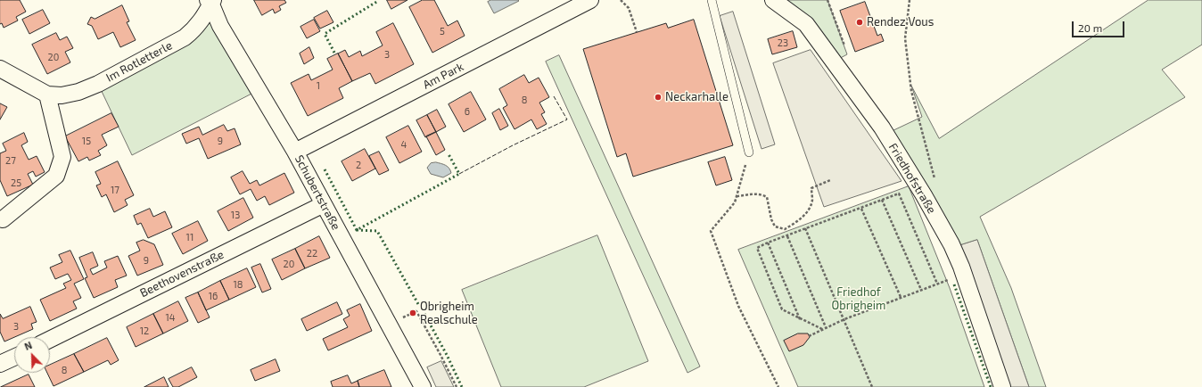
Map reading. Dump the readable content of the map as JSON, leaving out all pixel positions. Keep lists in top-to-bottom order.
{
  "streets": {
    "street": [
      "Im Rotletterle",
      "Am Park",
      "Friedhofstraße",
      "Schubertstraße",
      "Beethovenstraße"
    ]
  },
  "crossings": [
    ["Im Rotletterle", "Schubertstraße"],
    ["Am Park", "Schubertstraße"],
    ["Schubertstraße", "Beethovenstraße"]
  ],
  "parks": ["Friedhof Obrigheim"],
  "places": ["Rendez Vous", "Neckarhalle", "Obrigheim Realschule"],
  "house_numbers": [
    "5",
    "23",
    "3",
    "20",
    "1",
    "8",
    "6",
    "15",
    "9",
    "4",
    "27",
    "2",
    "25",
    "17",
    "13",
    "11",
    "22",
    "9",
    "20",
    "18",
    "16",
    "14",
    "3",
    "12",
    "8"
  ],
  "scale_bar": "20 m",
  "north": "top left"
}
